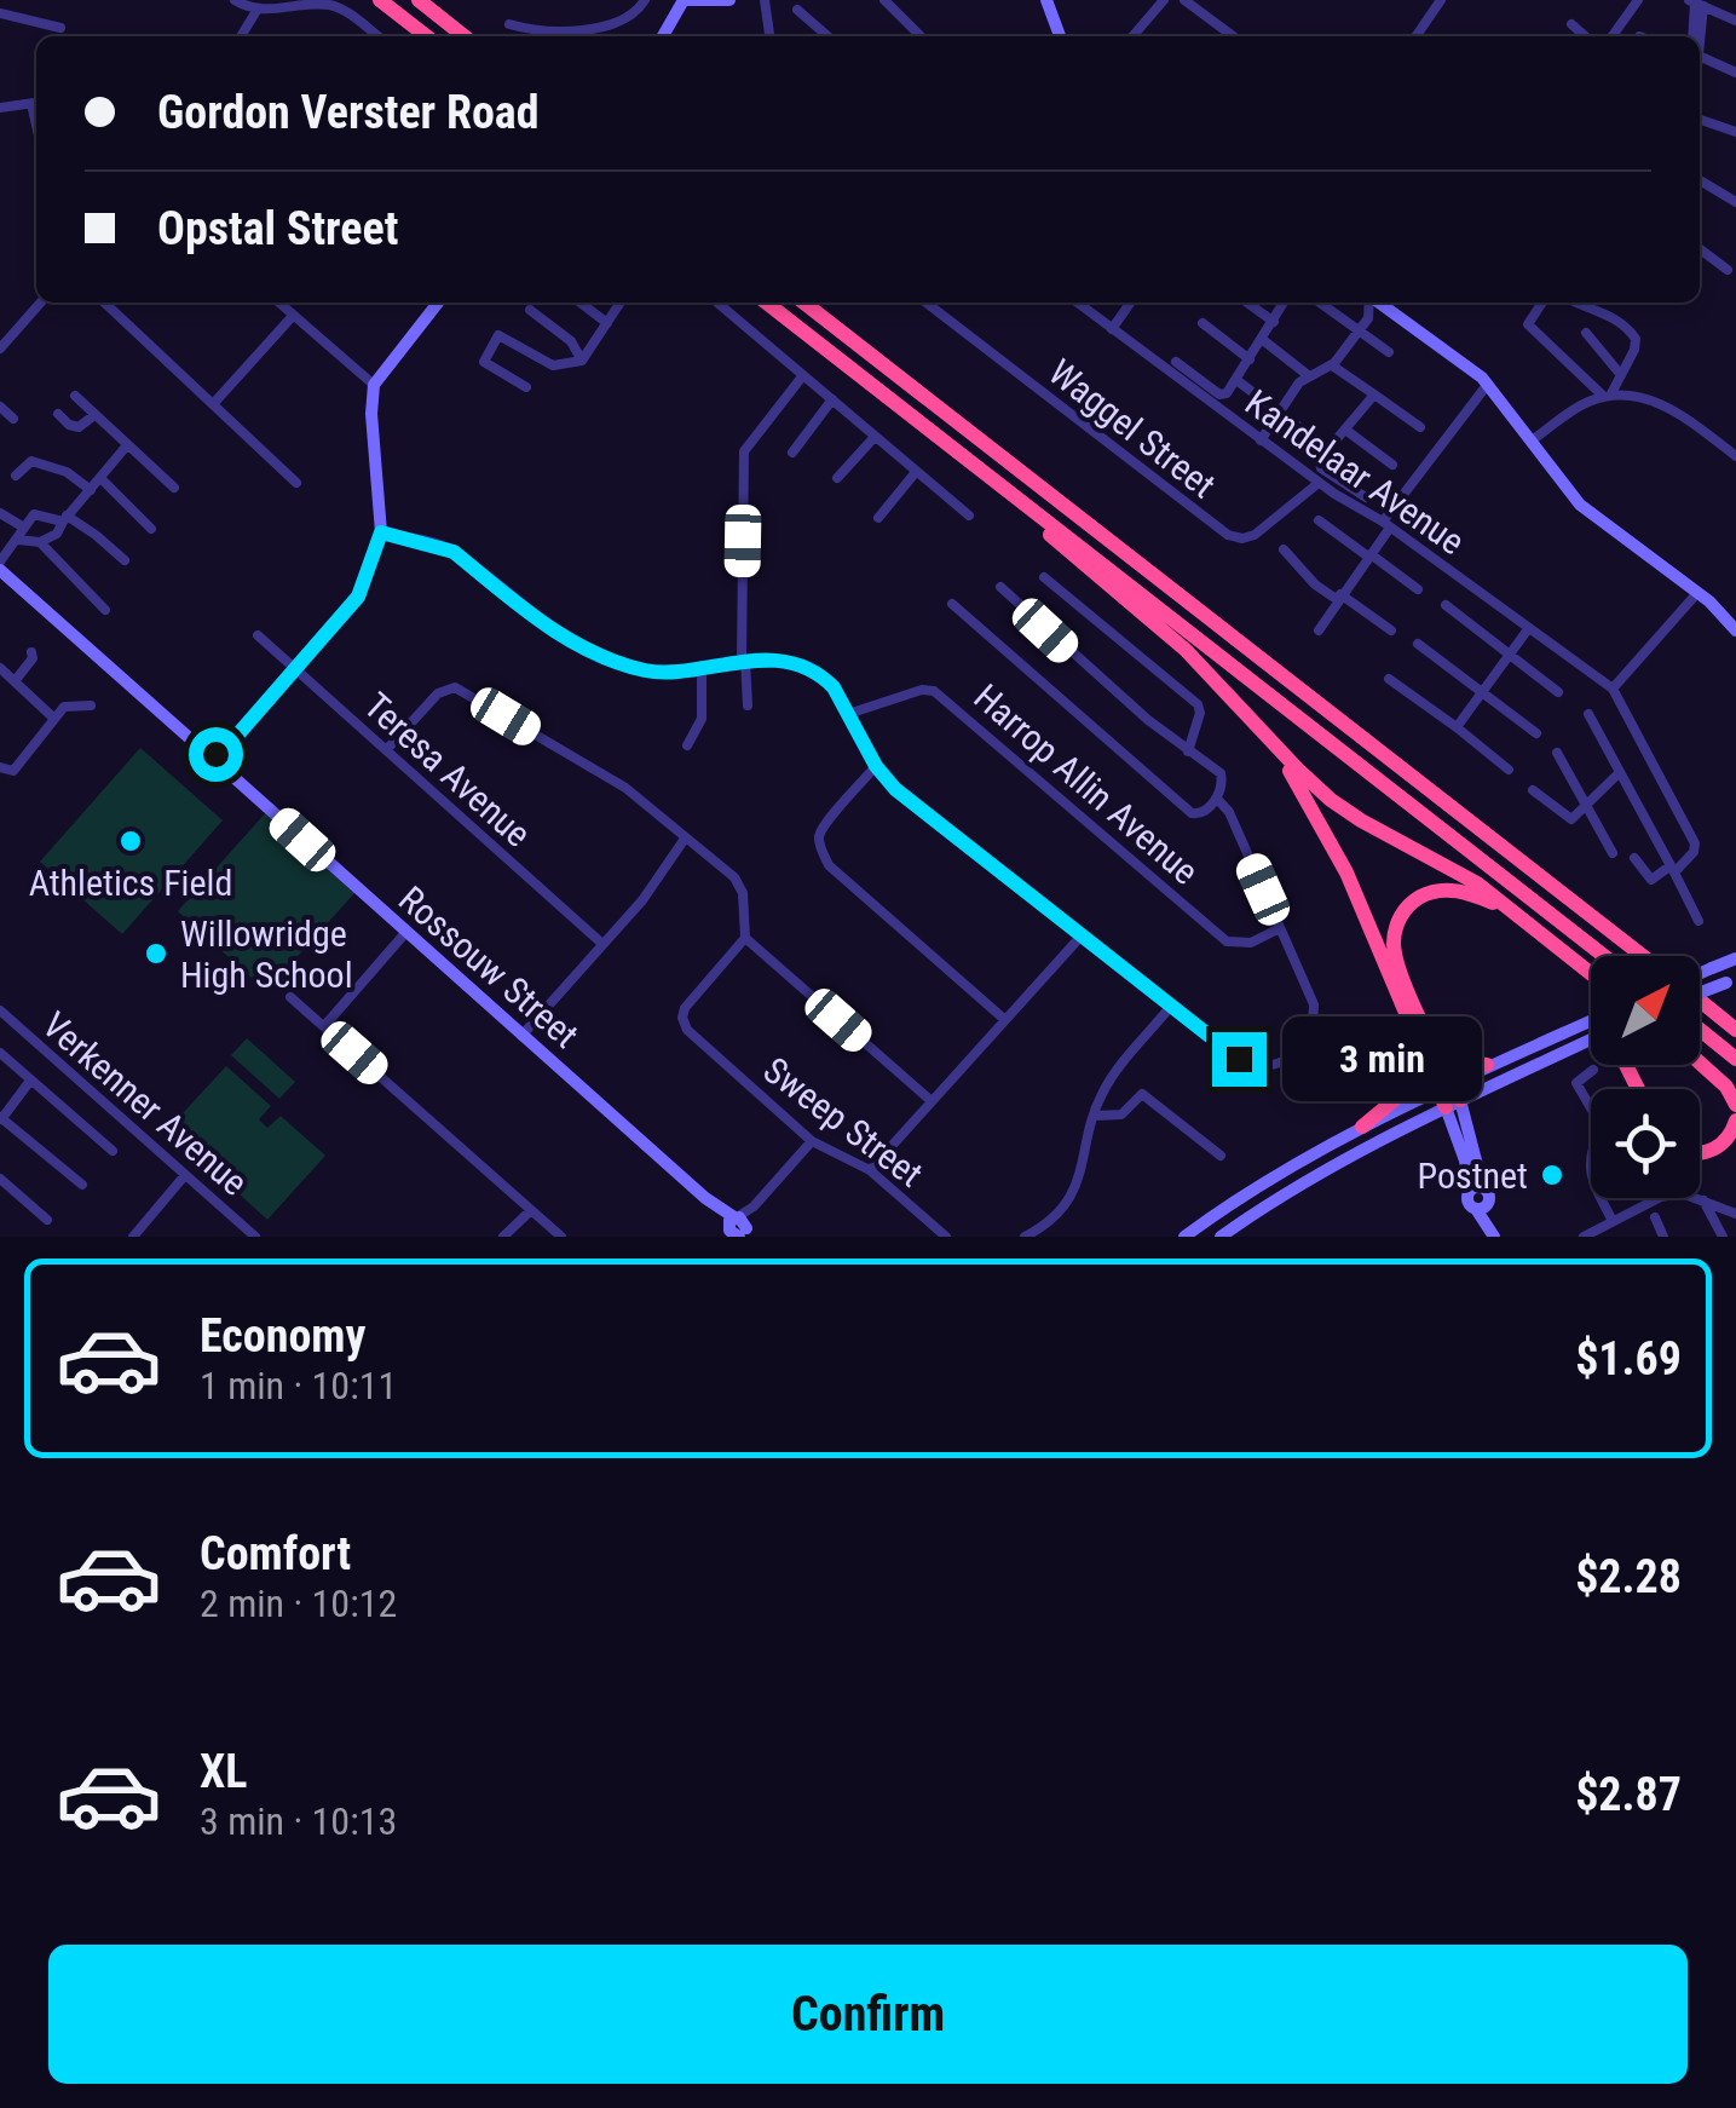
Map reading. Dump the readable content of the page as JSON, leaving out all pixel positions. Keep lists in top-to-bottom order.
{
  "streets": {
    "main road": ["Rossouw Street"],
    "street": [
      "Waggel Street",
      "Kandelaar Avenue",
      "Teresa Avenue",
      "Harrop Allin Avenue",
      "Verkenner Avenue",
      "Sweep Street"
    ]
  },
  "crossings": [
    ["Waggel Street", "Kandelaar Avenue"]
  ],
  "places": ["Athletics Field", "Willowridge High School", "Postnet"],
  "north": "top right",
  "page": {
    "banner": ["Gordon Verster Road", "Opstal Street"],
    "bubble": "3 min",
    "list": [
      {
        "name": "Economy",
        "note": "1 min · 10:11",
        "value": "$1.69"
      },
      {
        "name": "Comfort",
        "note": "2 min · 10:12",
        "value": "$2.28"
      },
      {
        "name": "XL",
        "note": "3 min · 10:13",
        "value": "$2.87"
      }
    ],
    "buttons": "Confirm"
  }
}
